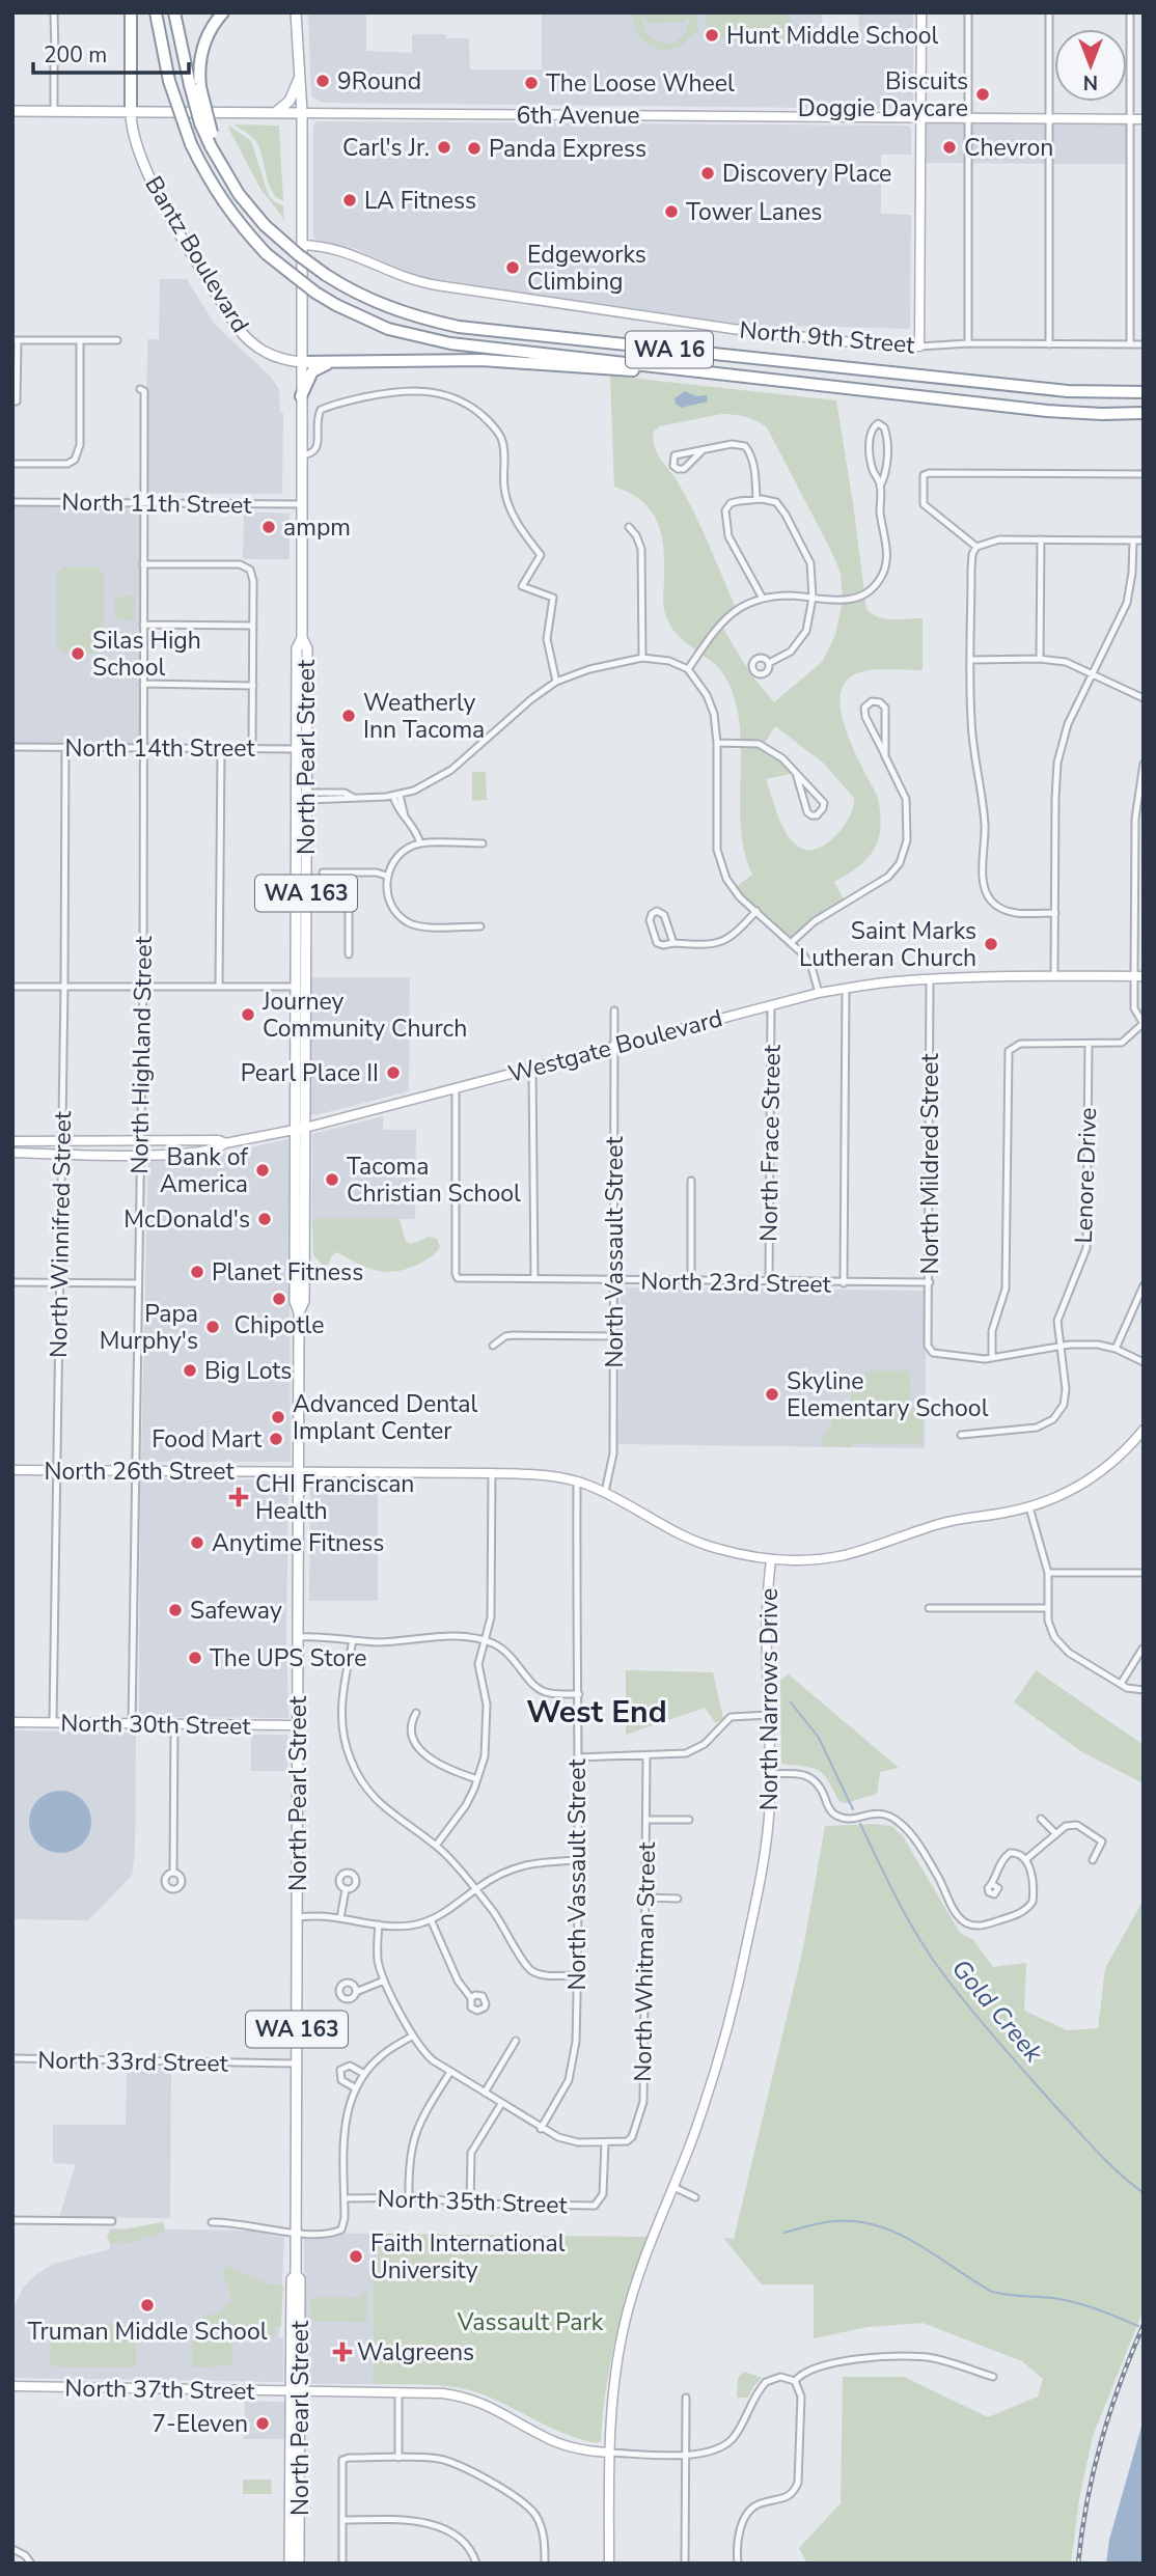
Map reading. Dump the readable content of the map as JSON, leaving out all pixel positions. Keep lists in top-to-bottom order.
{
  "streets": {
    "highway": ["WA 16"],
    "main road": [
      "6th Avenue",
      "Bantz Boulevard",
      "North Pearl Street",
      "WA 163"
    ],
    "street": [
      "North 9th Street",
      "North 11th Street",
      "North 14th Street",
      "Westgate Boulevard",
      "North Highland Street",
      "North Frace Street",
      "North Mildred Street",
      "Lenore Drive",
      "North Winnifred Street",
      "North Vassault Street",
      "North 23rd Street",
      "North 26th Street",
      "North Narrows Drive",
      "North 30th Street",
      "North Whitman Street",
      "North 33rd Street",
      "North 35th Street",
      "North 37th Street"
    ]
  },
  "crossings": [
    ["6th Avenue", "Bantz Boulevard"],
    ["6th Avenue", "North Pearl Street"],
    ["6th Avenue", "WA 163"],
    ["Bantz Boulevard", "North Pearl Street"],
    ["North 9th Street", "North Pearl Street"],
    ["North 11th Street", "North Pearl Street"],
    ["North 11th Street", "North Highland Street"],
    ["North 14th Street", "North Pearl Street"],
    ["North 14th Street", "North Highland Street"],
    ["North 14th Street", "North Winnifred Street"],
    ["North Pearl Street", "WA 163"],
    ["North Pearl Street", "Westgate Boulevard"],
    ["North Pearl Street", "North 26th Street"],
    ["North Pearl Street", "North 30th Street"],
    ["North Pearl Street", "North 33rd Street"],
    ["North Pearl Street", "North 37th Street"],
    ["Westgate Boulevard", "North Frace Street"],
    ["Westgate Boulevard", "North Mildred Street"],
    ["Westgate Boulevard", "North Vassault Street"],
    ["Westgate Boulevard", "North 23rd Street"],
    ["North Highland Street", "North 26th Street"],
    ["North Highland Street", "North 30th Street"],
    ["North Frace Street", "North 23rd Street"],
    ["North Mildred Street", "North 23rd Street"],
    ["North Winnifred Street", "North 26th Street"],
    ["North Winnifred Street", "North 30th Street"],
    ["North Vassault Street", "North 23rd Street"],
    ["North Vassault Street", "North 26th Street"],
    ["North 26th Street", "North Narrows Drive"],
    ["North Narrows Drive", "North 37th Street"],
    ["North Whitman Street", "North 35th Street"]
  ],
  "districts": ["West End"],
  "water": ["Gold Creek"],
  "parks": ["Vassault Park"],
  "places": {
    "other": [
      "Hunt Middle School",
      "9Round",
      "The Loose Wheel",
      "Biscuits Doggie Daycare",
      "Carl's Jr.",
      "Chevron",
      "Panda Express",
      "Discovery Place",
      "LA Fitness",
      "Tower Lanes",
      "Edgeworks Climbing",
      "ampm",
      "Silas High School",
      "Weatherly Inn Tacoma",
      "Saint Marks Lutheran Church",
      "Journey Community Church",
      "Pearl Place II",
      "Bank of America",
      "Tacoma Christian School",
      "McDonald's",
      "Planet Fitness",
      "Chipotle",
      "Papa Murphy's",
      "Big Lots",
      "Skyline Elementary School",
      "Advanced Dental Implant Center",
      "Food Mart",
      "Anytime Fitness",
      "Safeway",
      "The UPS Store",
      "Faith International University",
      "Truman Middle School",
      "7-Eleven"
    ],
    "health": ["CHI Franciscan Health", "Walgreens"]
  },
  "scale_bar": "200 m",
  "north": "bottom"
}
